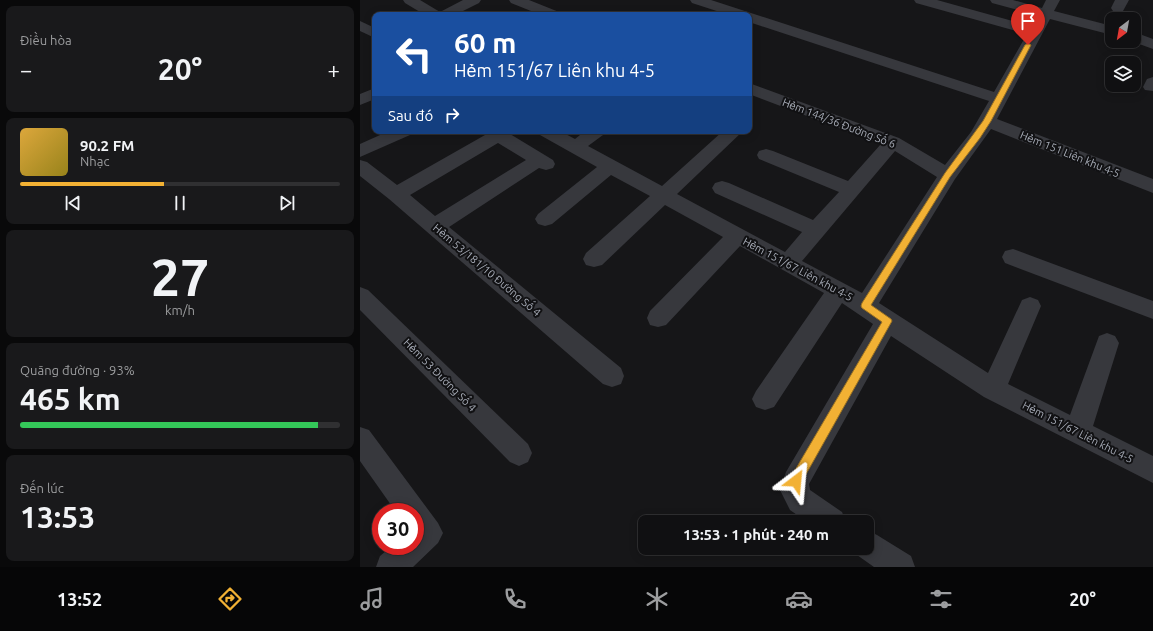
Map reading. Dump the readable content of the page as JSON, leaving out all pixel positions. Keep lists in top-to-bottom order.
{
  "streets": {
    "street": [
      "Hẻm 144/36 Đường Số 6",
      "Hẻm 151 Liên khu 4-5",
      "Hẻm 151/67 Liên khu 4-5",
      "Hẻm 53/181/10 Đường Số 4",
      "Hẻm 53 Đường Số 4"
    ]
  },
  "north": "bottom left",
  "page": {
    "tile": [
      "Điều hòa",
      ["27", "km/h"],
      ["Quãng đường · 93%", "465 km"],
      ["Đến lúc", "13:53"]
    ],
    "turn": ["60 m", "Hẻm 151/67 Liên khu 4-5"],
    "heat": ["−", "20°", "+"],
    "then": "Sau đó",
    "song": ["90.2 FM", "Nhạc"],
    "limit": "30",
    "trip": "13:53 · 1 phút · 240 m",
    "tabs": ["13:52", "20°"]
  }
}
